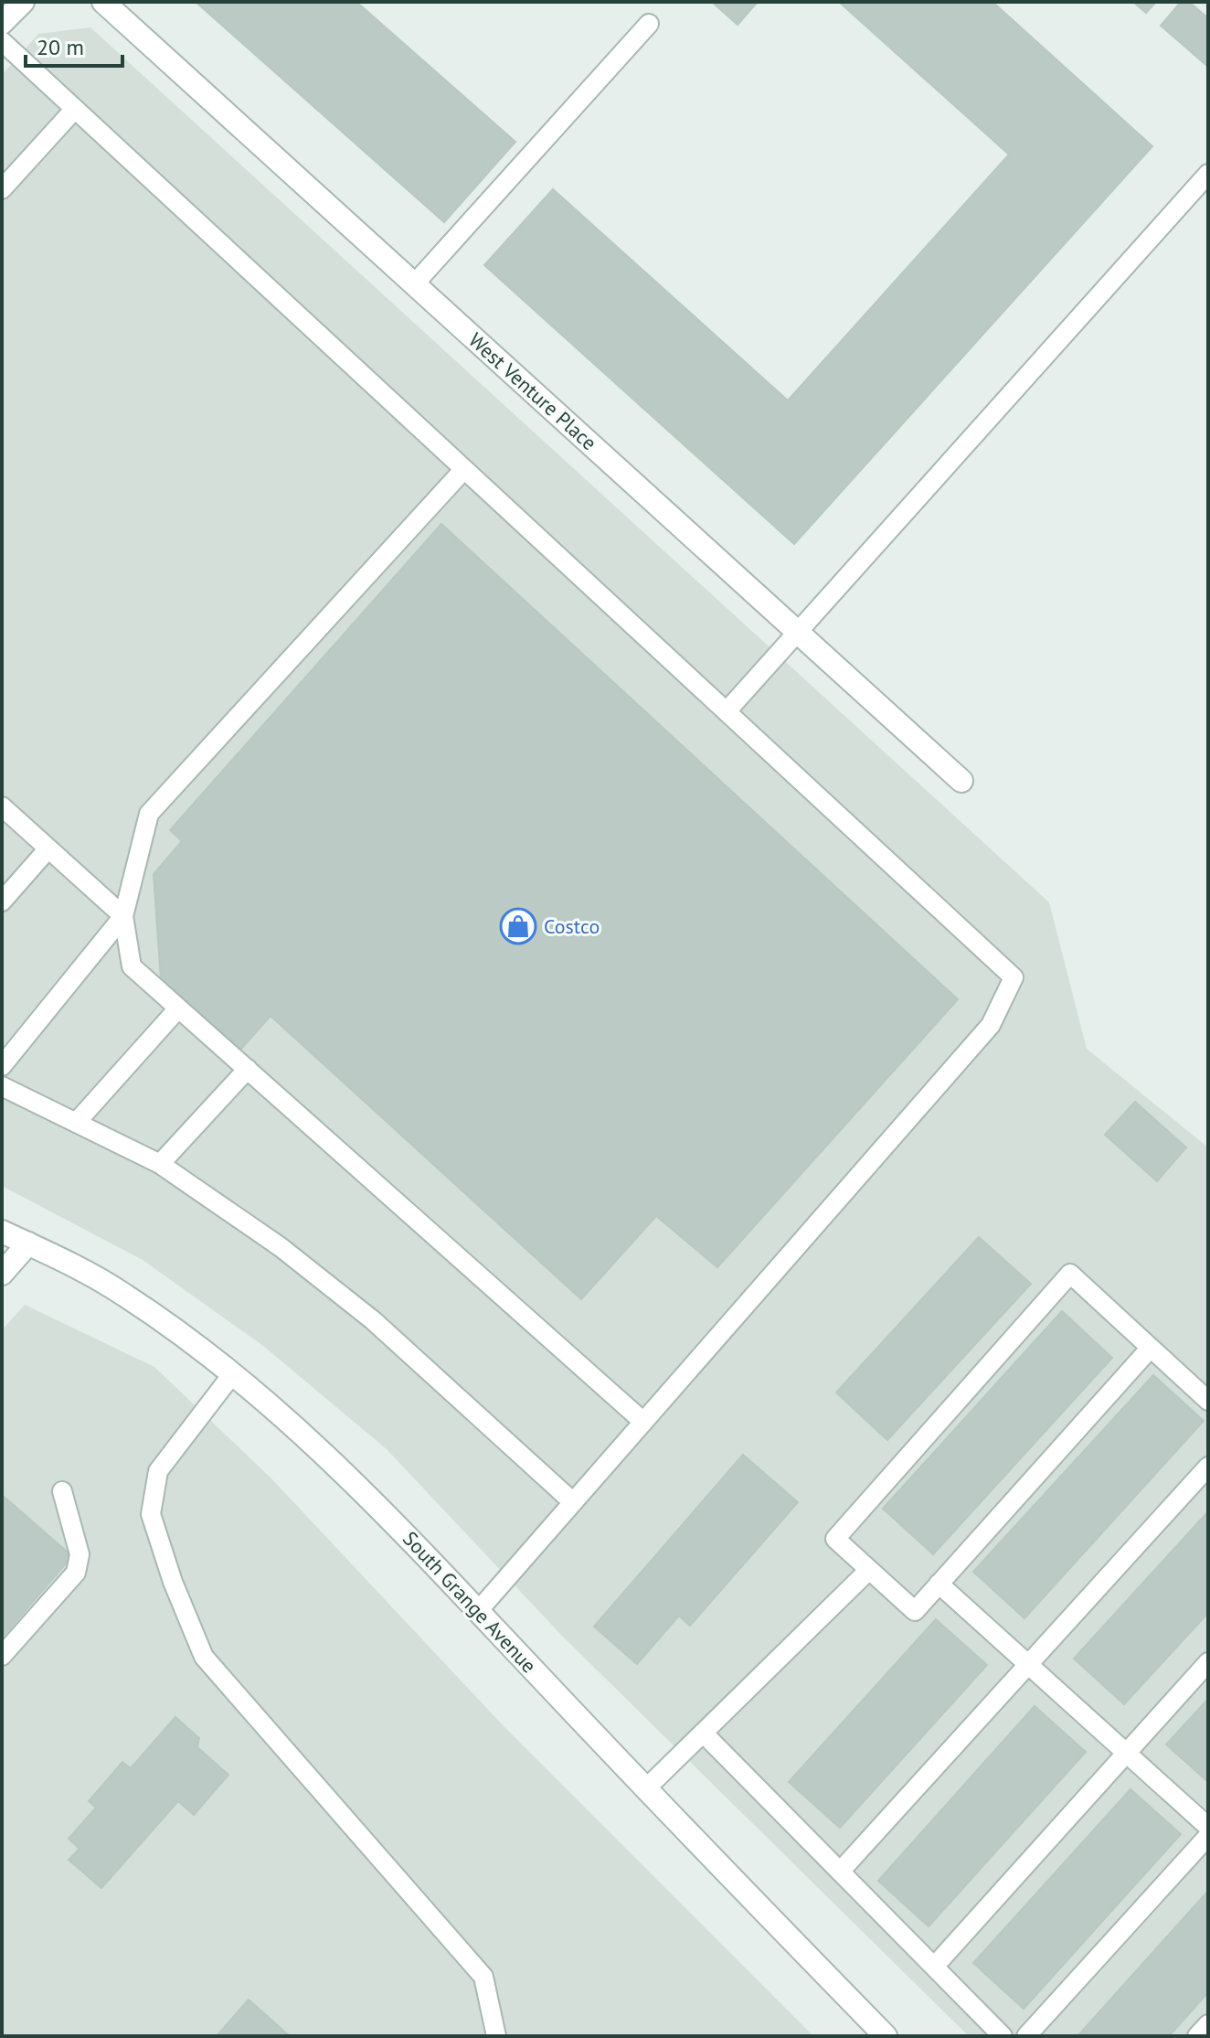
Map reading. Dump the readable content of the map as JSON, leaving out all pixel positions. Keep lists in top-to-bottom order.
{
  "streets": {
    "street": ["West Venture Place", "South Grange Avenue"]
  },
  "places": {
    "shop": ["Costco"]
  },
  "scale_bar": "20 m"
}
